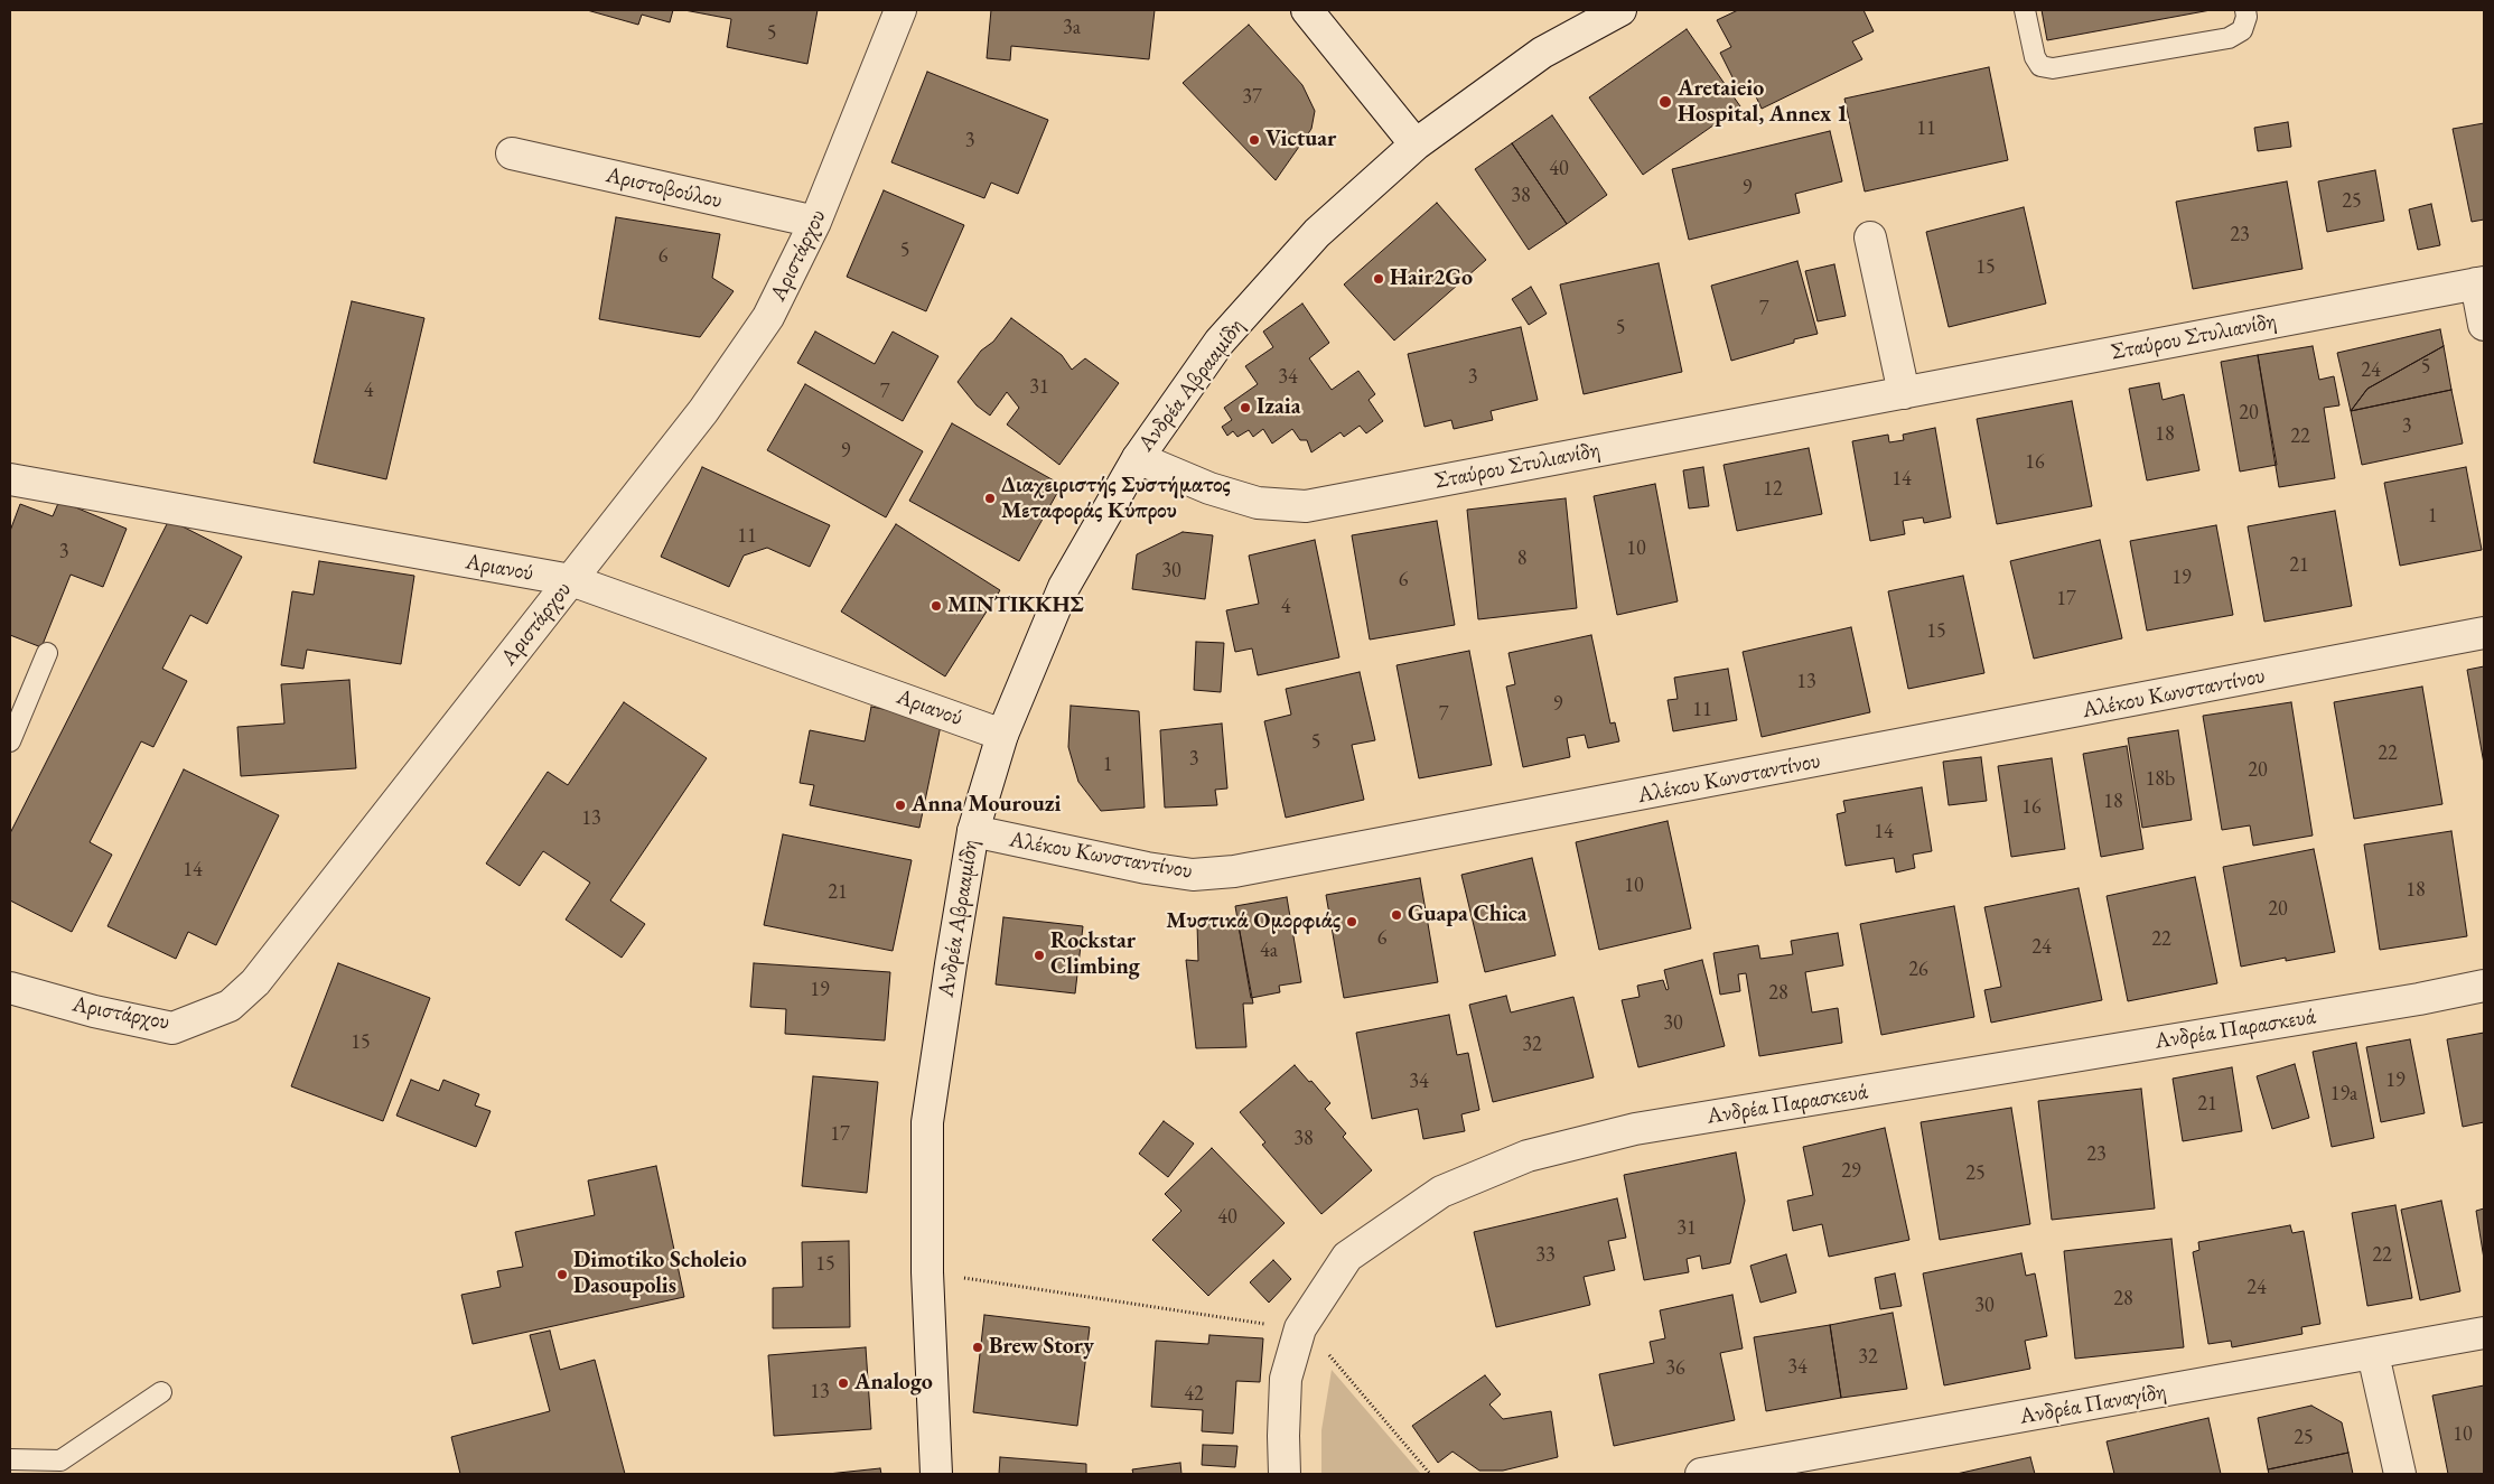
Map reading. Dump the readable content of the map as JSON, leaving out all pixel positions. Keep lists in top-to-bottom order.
{
  "streets": {
    "street": [
      "Αριστοβούλου",
      "Αριστάρχου",
      "Σταύρου Στυλιανίδη",
      "Ανδρέα Αβρααμίδη",
      "Αριανού",
      "Αλέκου Κωνσταντίνου",
      "Ανδρέα Παρασκευά",
      "Ανδρέα Παναγίδη"
    ]
  },
  "crossings": [
    ["Αριστοβούλου", "Αριστάρχου"],
    ["Αριστάρχου", "Αριανού"],
    ["Σταύρου Στυλιανίδη", "Ανδρέα Αβρααμίδη"],
    ["Ανδρέα Αβρααμίδη", "Αριανού"],
    ["Ανδρέα Αβρααμίδη", "Αλέκου Κωνσταντίνου"]
  ],
  "places": [
    "Aretaieio Hospital, Annex 1",
    "Victuar",
    "Hair2Go",
    "Izaia",
    "Διαχειριστής Συστήματος Μεταφοράς Κύπρου",
    "ΜΙΝΤΙΚΚΗΣ",
    "Anna Mourouzi",
    "Guapa Chica",
    "Μυστικά Ομορφιάς",
    "Rockstar Climbing",
    "Dimotiko Scholeio Dasoupolis",
    "Brew Story",
    "Analogo"
  ],
  "house_numbers": [
    "3a",
    "5",
    "37",
    "11",
    "3",
    "40",
    "9",
    "38",
    "25",
    "23",
    "5",
    "6",
    "15",
    "7",
    "5",
    "5",
    "24",
    "34",
    "3",
    "31",
    "4",
    "7",
    "20",
    "3",
    "18",
    "22",
    "9",
    "16",
    "14",
    "12",
    "1",
    "11",
    "10",
    "3",
    "8",
    "21",
    "30",
    "19",
    "6",
    "17",
    "4",
    "15",
    "13",
    "9",
    "11",
    "7",
    "5",
    "22",
    "3",
    "1",
    "20",
    "18b",
    "18",
    "16",
    "13",
    "14",
    "14",
    "10",
    "18",
    "21",
    "20",
    "6",
    "22",
    "24",
    "4a",
    "26",
    "19",
    "28",
    "30",
    "15",
    "32",
    "19",
    "34",
    "19a",
    "21",
    "17",
    "38",
    "23",
    "29",
    "25",
    "40",
    "31",
    "33",
    "22",
    "15",
    "24",
    "28",
    "30",
    "32",
    "34",
    "36",
    "13",
    "42",
    "10",
    "25"
  ]
}
